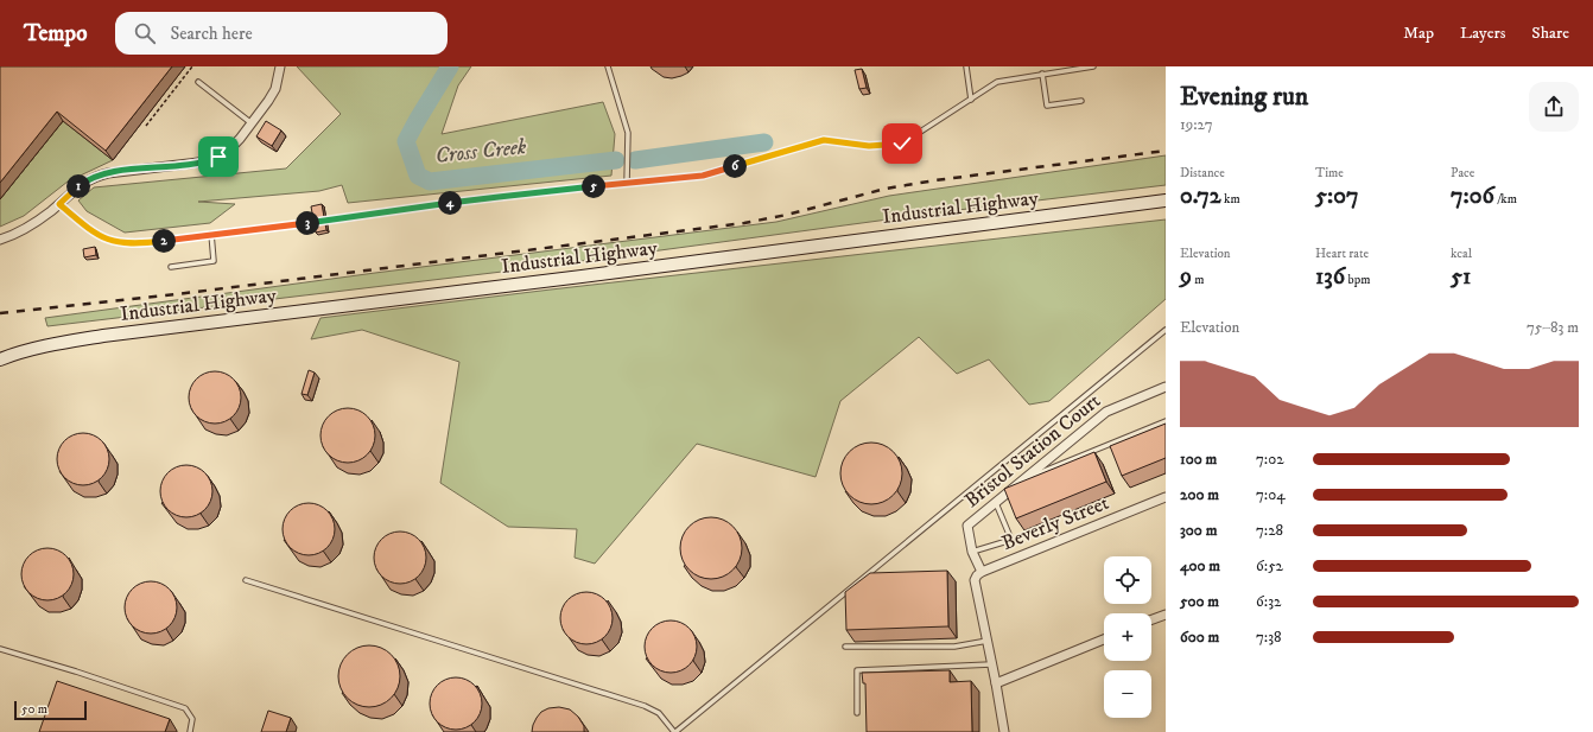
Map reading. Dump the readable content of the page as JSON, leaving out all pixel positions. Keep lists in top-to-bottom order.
{
  "streets": {
    "main road": ["Industrial Highway"],
    "street": ["Bristol Station Court", "Beverly Street"]
  },
  "crossings": [
    ["Bristol Station Court", "Beverly Street"]
  ],
  "water": ["Cross Creek"],
  "scale_bar": "50 m",
  "page": {
    "header": "Tempo",
    "search": "Search here",
    "nav": ["Map", "Layers", "Share"],
    "heading": ["Evening run", "19:27"],
    "stats": [
      ["Distance", "0.72 km"],
      ["Time", "5:07"],
      ["Pace", "7:06 /km"],
      ["Elevation", "9 m"],
      ["Heart rate", "136 bpm"],
      ["kcal", "51"]
    ],
    "pins": [
      "6",
      "1",
      "5",
      "4",
      "3",
      "2"
    ],
    "chart": ["Elevation", "75–83 m"],
    "list": [
      {
        "name": "100 m",
        "note": "7:02"
      },
      {
        "name": "200 m",
        "note": "7:04"
      },
      {
        "name": "300 m",
        "note": "7:28"
      },
      {
        "name": "400 m",
        "note": "6:52"
      },
      {
        "name": "500 m",
        "note": "6:32"
      },
      {
        "name": "600 m",
        "note": "7:38"
      }
    ],
    "map_buttons": ["+", "−"],
    "scale": "50 m"
  }
}
